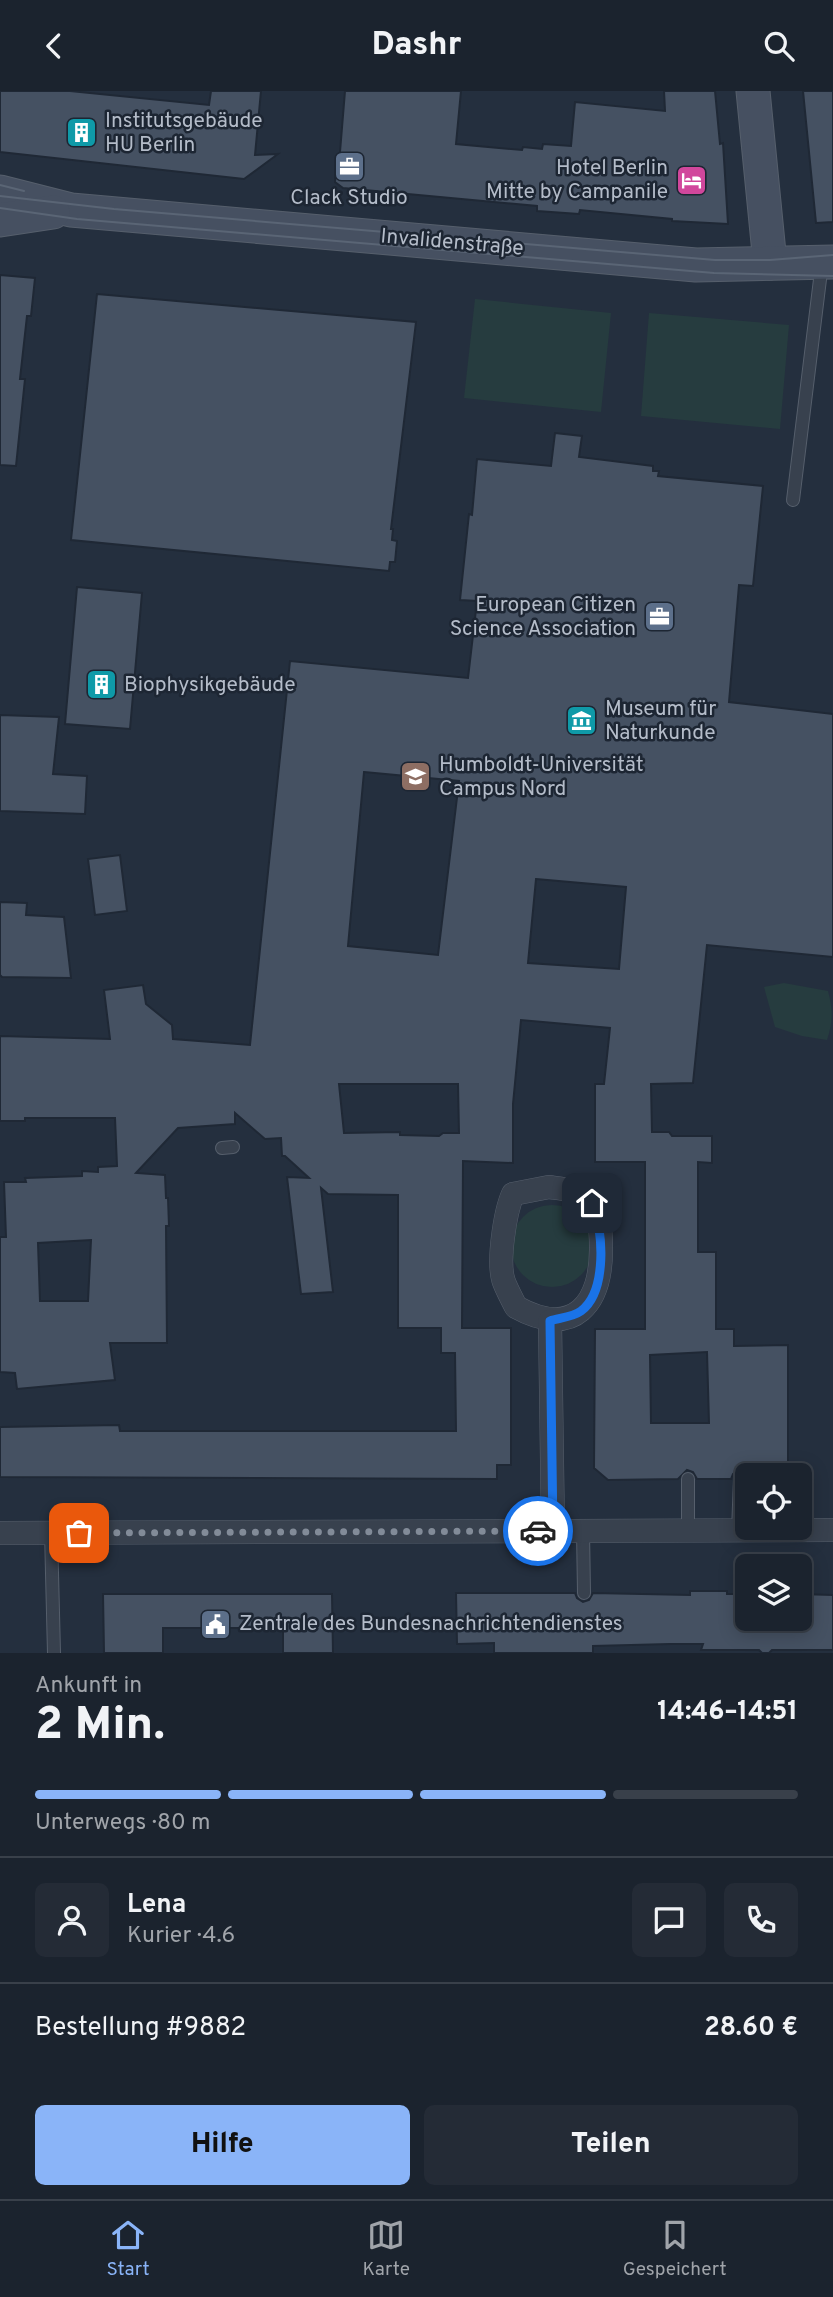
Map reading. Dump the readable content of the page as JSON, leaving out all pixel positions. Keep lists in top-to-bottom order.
{
  "streets": {
    "main road": ["Invalidenstraße"]
  },
  "places": {
    "building": ["Institutsgebäude HU Berlin", "Biophysikgebäude"],
    "office": ["Clack Studio", "European Citizen Science Association"],
    "hotel": ["Hotel Berlin Mitte by Campanile"],
    "museum": ["Museum für Naturkunde"],
    "school or university": ["Humboldt-Universität Campus Nord"],
    "public building": ["Zentrale des Bundesnachrichtendienstes"]
  },
  "page": {
    "header": "Dashr",
    "heading": ["2 Min.", "Ankunft in", "14:46–14:51"],
    "panel": [
      "Lena",
      "Kurier · 4.6",
      "Bestellung #9882",
      "28.60 €"
    ],
    "bar": "Unterwegs · 80 m",
    "buttons": ["Hilfe", "Teilen"],
    "tabs": ["Start", "Karte", "Gespeichert"]
  }
}
